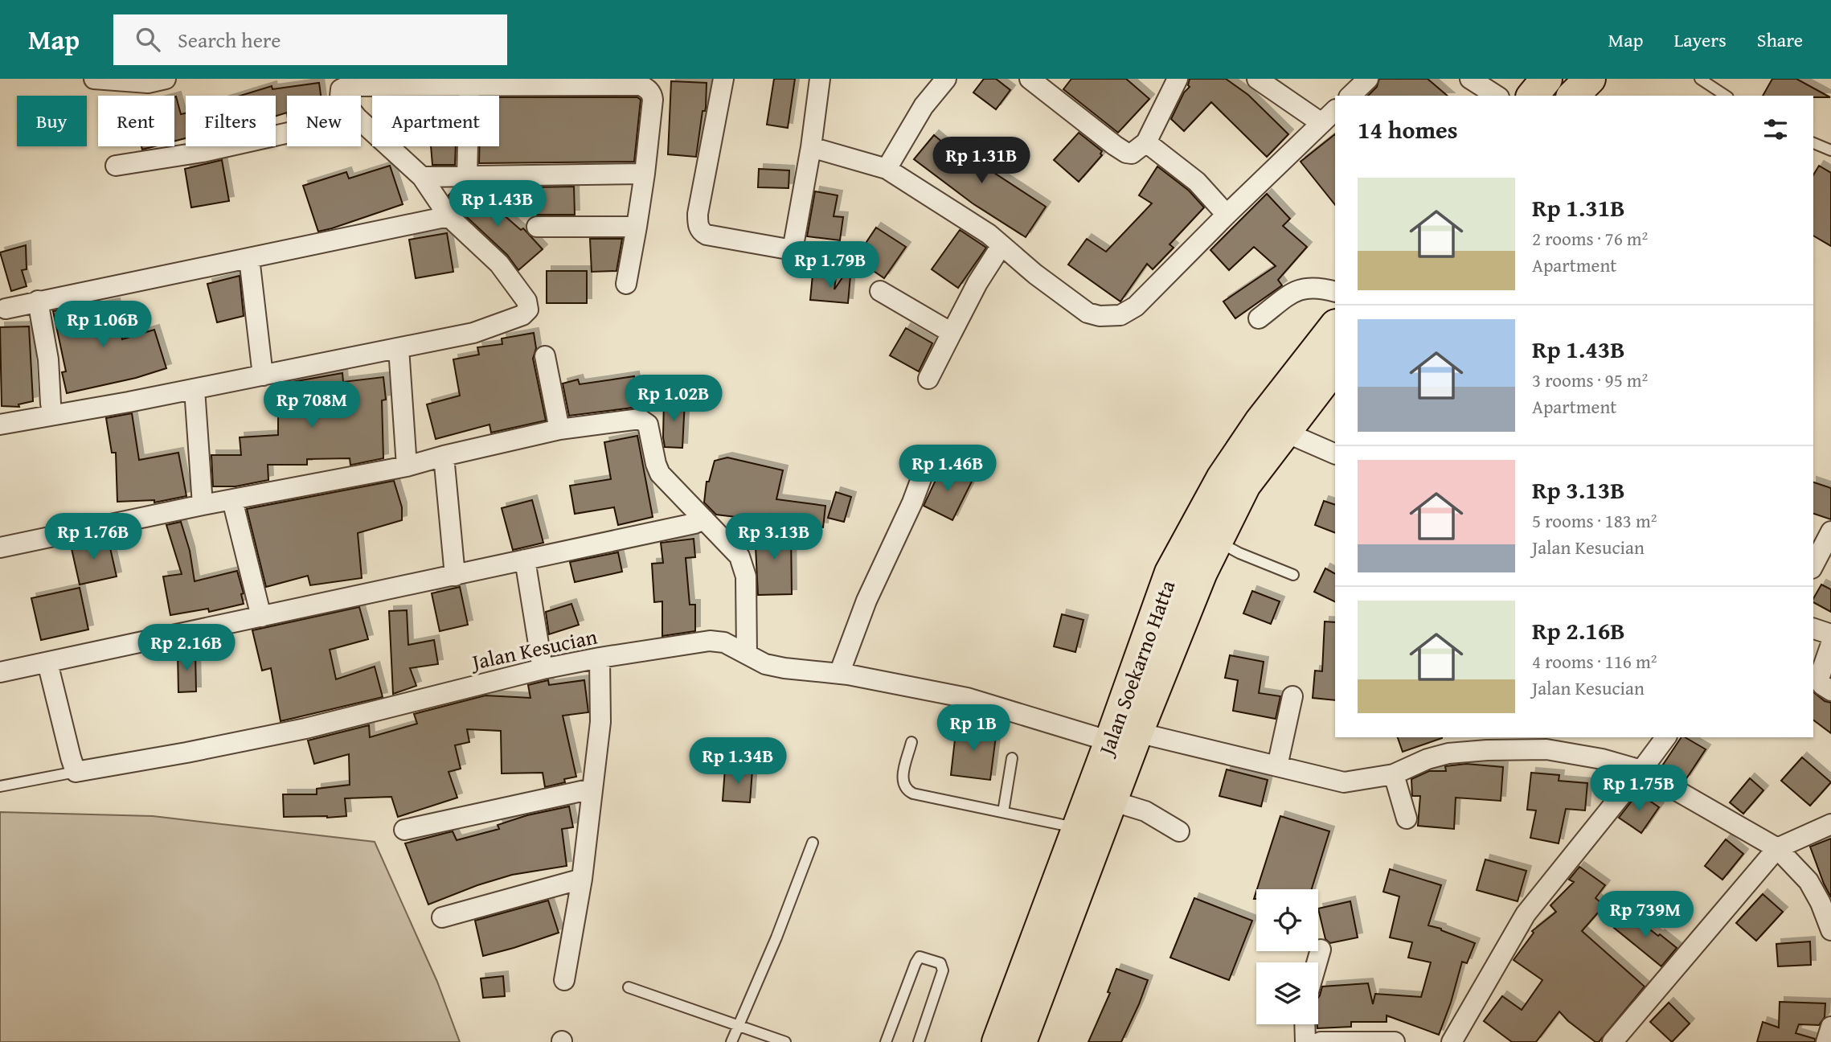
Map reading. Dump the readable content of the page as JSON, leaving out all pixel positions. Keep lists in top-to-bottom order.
{
  "streets": {
    "highway": ["Jalan Soekarno Hatta"],
    "street": ["Jalan Kesucian"]
  },
  "crossings": [
    ["Jalan Kesucian", "Jalan Soekarno Hatta"]
  ],
  "page": {
    "header": "Map",
    "search": "Search here",
    "nav": ["Map", "Layers", "Share"],
    "chip": [
      "Buy",
      "Rent",
      "Filters",
      "New",
      "Apartment"
    ],
    "heading": "14 homes",
    "price": [
      "Rp 1.31B",
      "Rp 1.43B",
      "Rp 1.79B",
      "Rp 1.06B",
      "Rp 1.02B",
      "Rp 708M",
      "Rp 1.46B",
      "Rp 1.76B",
      "Rp 3.13B",
      "Rp 2.16B",
      "Rp 1B",
      "Rp 1.34B",
      "Rp 1.75B",
      "Rp 739M"
    ],
    "list": [
      {
        "name": "Rp 1.31B",
        "note": "2 rooms · 76 m² · Apartment"
      },
      {
        "name": "Rp 1.43B",
        "note": "3 rooms · 95 m² · Apartment"
      },
      {
        "name": "Rp 3.13B",
        "note": "5 rooms · 183 m² · Jalan Kesucian"
      },
      {
        "name": "Rp 2.16B",
        "note": "4 rooms · 116 m² · Jalan Kesucian"
      }
    ]
  }
}
